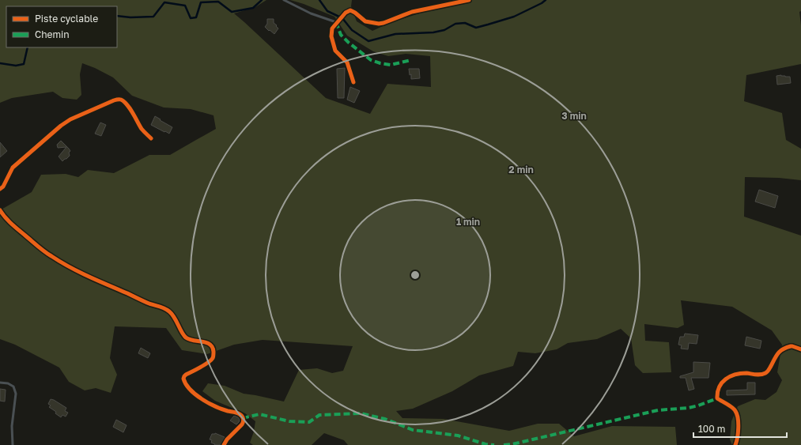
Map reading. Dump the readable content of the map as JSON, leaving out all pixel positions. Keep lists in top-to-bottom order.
{
  "legend": ["Piste cyclable", "Chemin"],
  "scale_bar": "100 m",
  "rings": ["3 min", "2 min", "1 min"]
}
